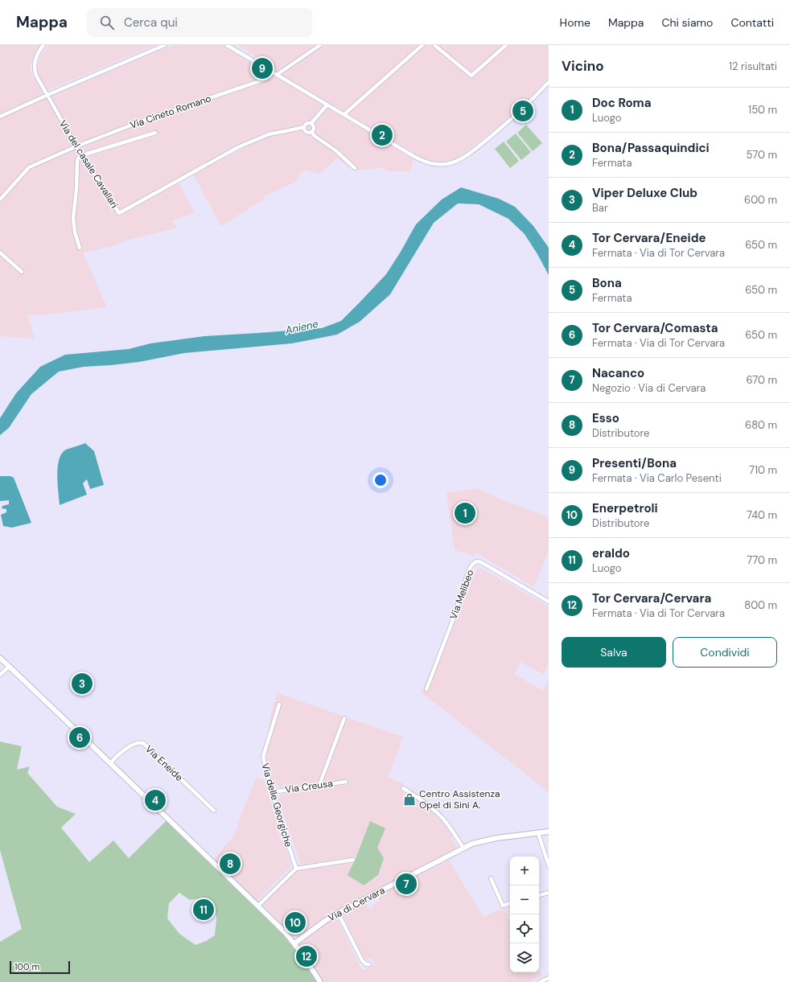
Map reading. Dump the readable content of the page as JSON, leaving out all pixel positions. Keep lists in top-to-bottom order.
{
  "streets": {
    "street": [
      "Via Cineto Romano",
      "Via del casale Cavallari",
      "Via Melibeo",
      "Via Eneide",
      "Via Creusa",
      "Via delle Georgiche",
      "Via di Cervara"
    ]
  },
  "crossings": [
    ["Via Cineto Romano", "Via del casale Cavallari"],
    ["Via Creusa", "Via delle Georgiche"]
  ],
  "water": ["Aniene"],
  "places": {
    "shop": ["Centro Assistenza Opel di Sini A."]
  },
  "scale_bar": "100 m",
  "page": {
    "header": "Mappa",
    "search": "Cerca qui",
    "nav": [
      "Home",
      "Mappa",
      "Chi siamo",
      "Contatti"
    ],
    "heading": ["Vicino", "12 risultati"],
    "pins": [
      "9",
      "5",
      "2",
      "1",
      "3",
      "6",
      "4",
      "8",
      "7",
      "11",
      "10",
      "12"
    ],
    "list": [
      {
        "mark": "1",
        "name": "Doc Roma",
        "note": "Luogo",
        "value": "150 m"
      },
      {
        "mark": "2",
        "name": "Bona/Passaquindici",
        "note": "Fermata",
        "value": "570 m"
      },
      {
        "mark": "3",
        "name": "Viper Deluxe Club",
        "note": "Bar",
        "value": "600 m"
      },
      {
        "mark": "4",
        "name": "Tor Cervara/Eneide",
        "note": "Fermata · Via di Tor Cervara",
        "value": "650 m"
      },
      {
        "mark": "5",
        "name": "Bona",
        "note": "Fermata",
        "value": "650 m"
      },
      {
        "mark": "6",
        "name": "Tor Cervara/Comasta",
        "note": "Fermata · Via di Tor Cervara",
        "value": "650 m"
      },
      {
        "mark": "7",
        "name": "Nacanco",
        "note": "Negozio · Via di Cervara",
        "value": "670 m"
      },
      {
        "mark": "8",
        "name": "Esso",
        "note": "Distributore",
        "value": "680 m"
      },
      {
        "mark": "9",
        "name": "Presenti/Bona",
        "note": "Fermata · Via Carlo Pesenti",
        "value": "710 m"
      },
      {
        "mark": "10",
        "name": "Enerpetroli",
        "note": "Distributore",
        "value": "740 m"
      },
      {
        "mark": "11",
        "name": "eraldo",
        "note": "Luogo",
        "value": "770 m"
      },
      {
        "mark": "12",
        "name": "Tor Cervara/Cervara",
        "note": "Fermata · Via di Tor Cervara",
        "value": "800 m"
      }
    ],
    "buttons": ["Salva", "Condividi"],
    "map_buttons": ["+", "−"],
    "scale": "100 m"
  }
}
